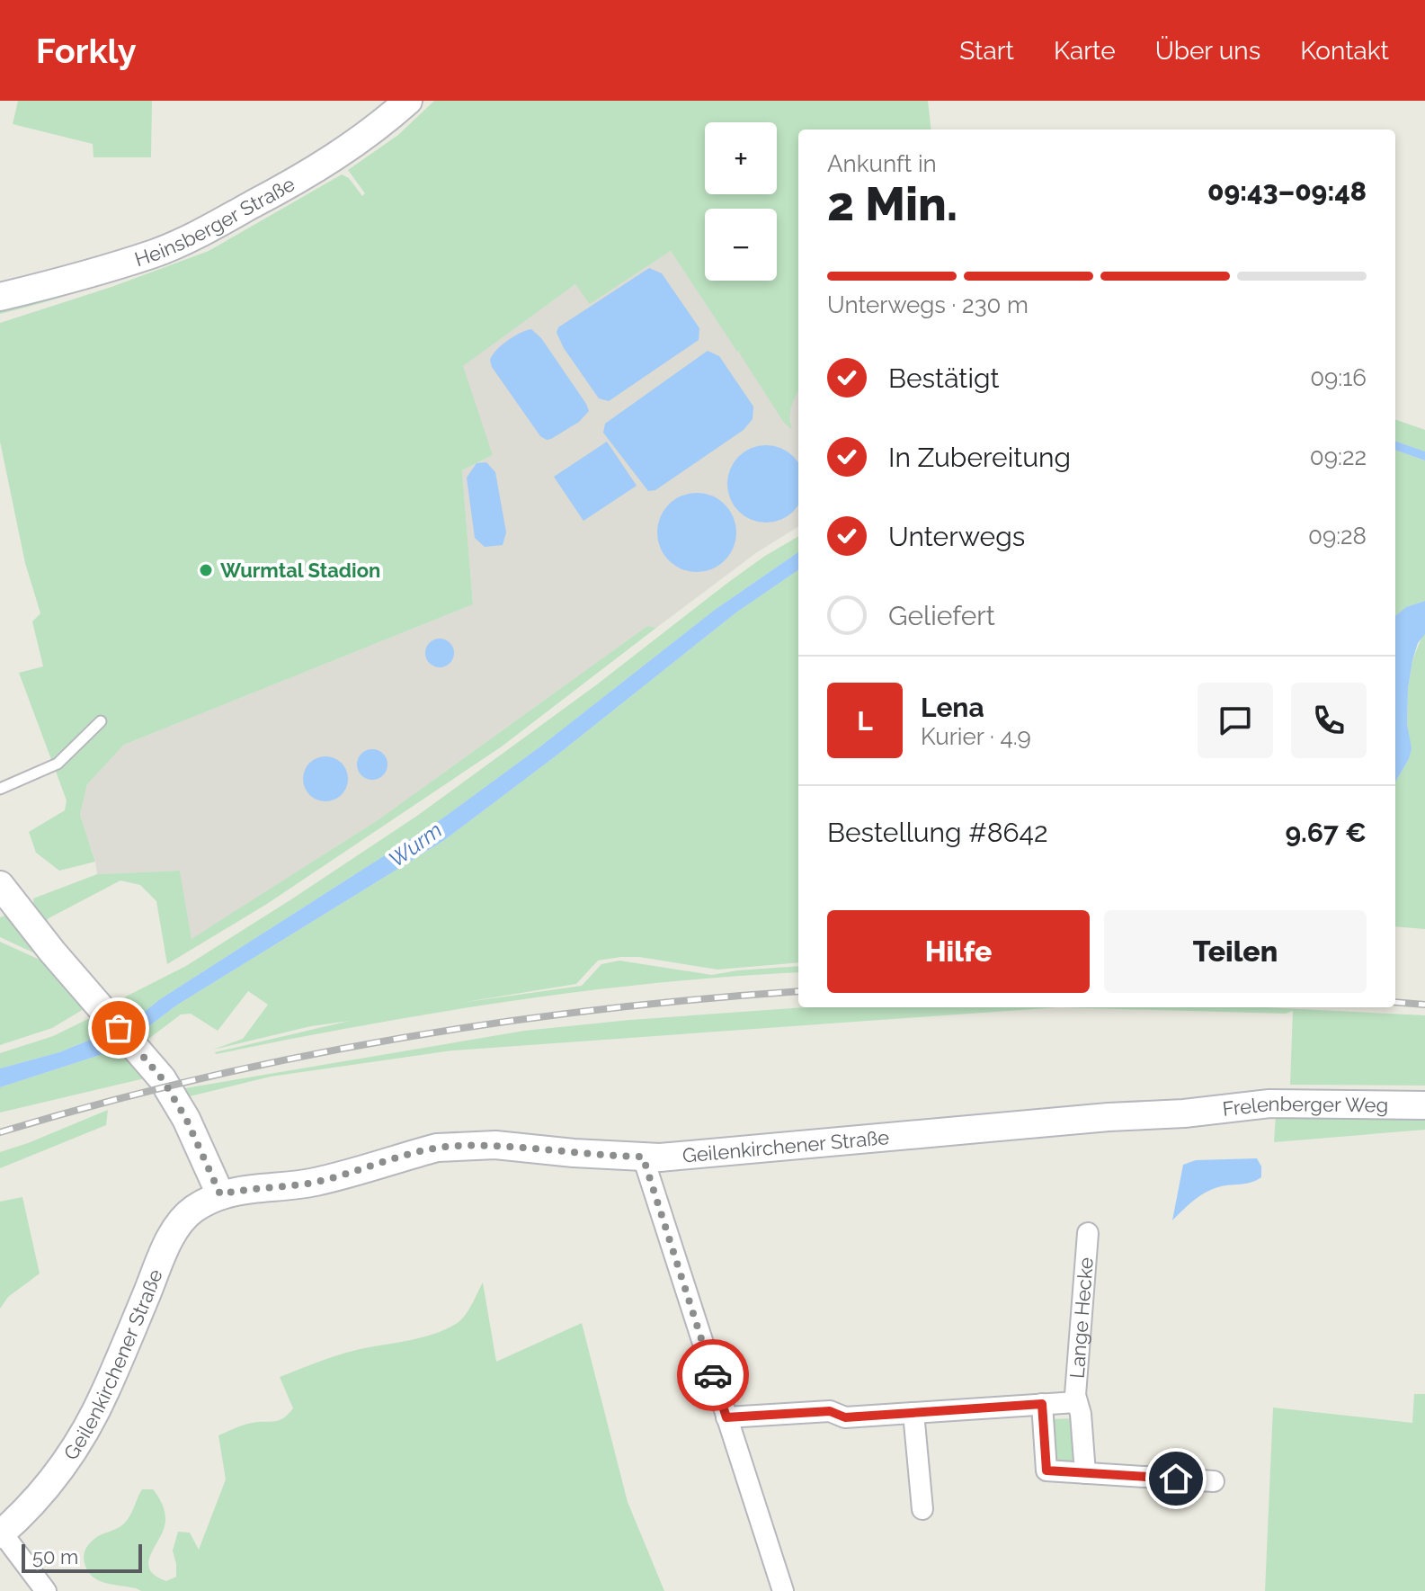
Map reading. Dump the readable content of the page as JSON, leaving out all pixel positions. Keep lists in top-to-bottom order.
{
  "streets": {
    "main road": ["Heinsberger Straße", "Frelenberger Weg", "Geilenkirchener Straße"],
    "street": ["Lange Hecke"]
  },
  "crossings": [
    ["Frelenberger Weg", "Geilenkirchener Straße"]
  ],
  "water": ["Wurm"],
  "places": ["Wurmtal Stadion"],
  "scale_bar": "50 m",
  "page": {
    "header": "Forkly",
    "nav": [
      "Start",
      "Karte",
      "Über uns",
      "Kontakt"
    ],
    "map_buttons": ["+", "−"],
    "heading": ["2 Min.", "Ankunft in", "09:43–09:48"],
    "panel": [
      "Lena",
      "Kurier · 4.9",
      "Bestellung #8642",
      "9.67 €"
    ],
    "bar": "Unterwegs · 230 m",
    "list": [
      ["Bestätigt", "09:16"],
      ["In Zubereitung", "09:22"],
      ["Unterwegs", "09:28"],
      "Geliefert"
    ],
    "round": "L",
    "buttons": ["Hilfe", "Teilen"],
    "scale": "50 m"
  }
}
